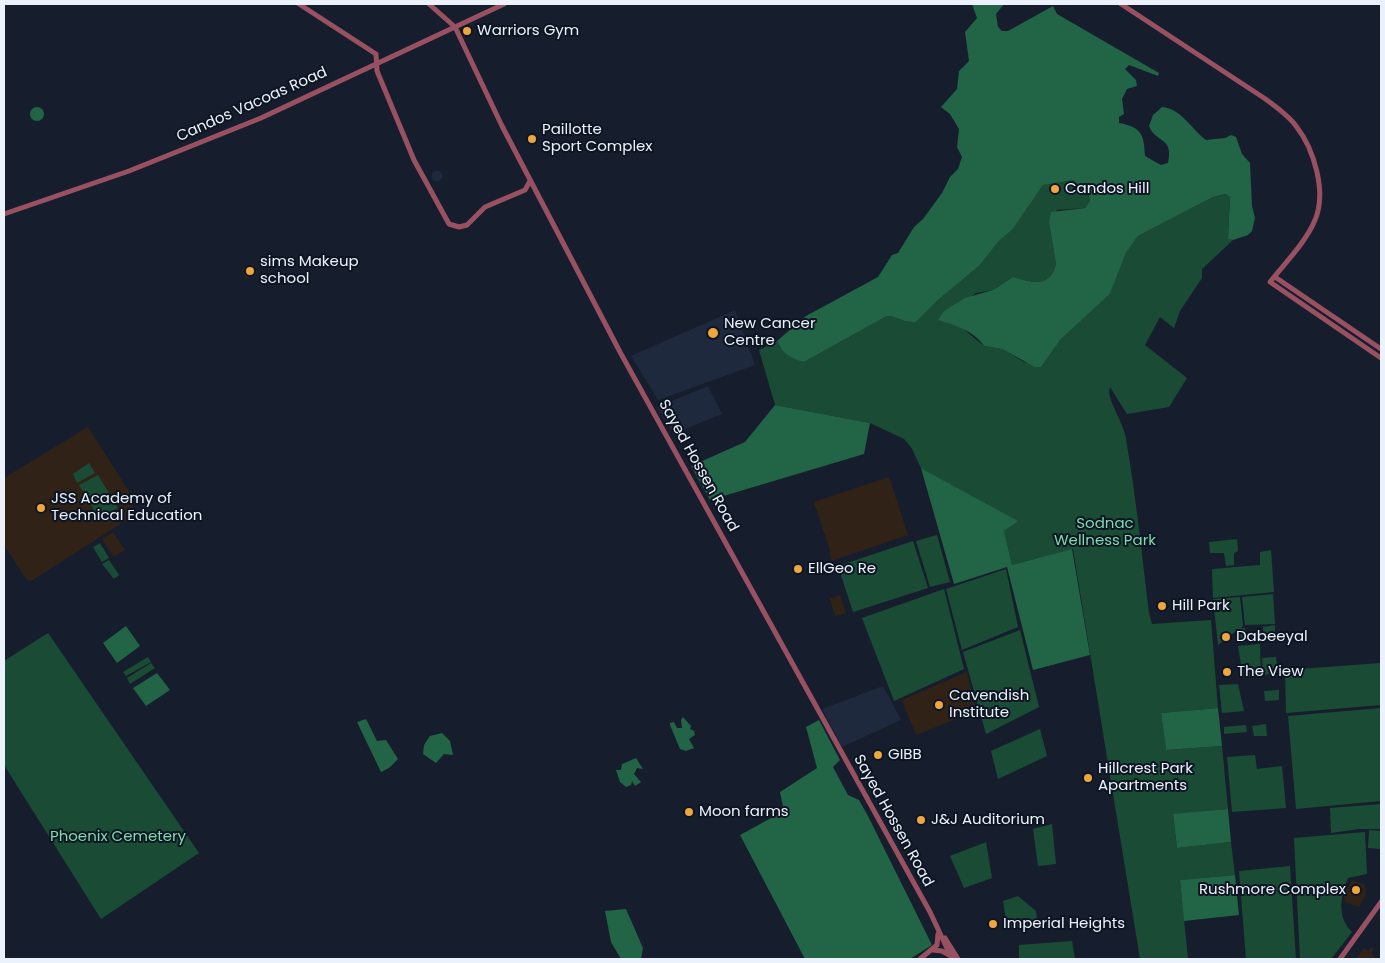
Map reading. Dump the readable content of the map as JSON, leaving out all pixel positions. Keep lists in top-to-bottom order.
{
  "streets": {
    "main road": ["Candos Vacoas Road", "Sayed Hossen Road"]
  },
  "crossings": [
    ["Candos Vacoas Road", "Sayed Hossen Road"]
  ],
  "parks": ["Sodnac Wellness Park", "Phoenix Cemetery"],
  "places": [
    "Warriors Gym",
    "Paillotte Sport Complex",
    "Candos Hill",
    "sims Makeup school",
    "New Cancer Centre",
    "JSS Academy of Technical Education",
    "EllGeo Re",
    "Hill Park",
    "Dabeeyal",
    "The View",
    "Cavendish Institute",
    "GIBB",
    "Hillcrest Park Apartments",
    "Moon farms",
    "J&J Auditorium",
    "Rushmore Complex",
    "Imperial Heights"
  ]
}
